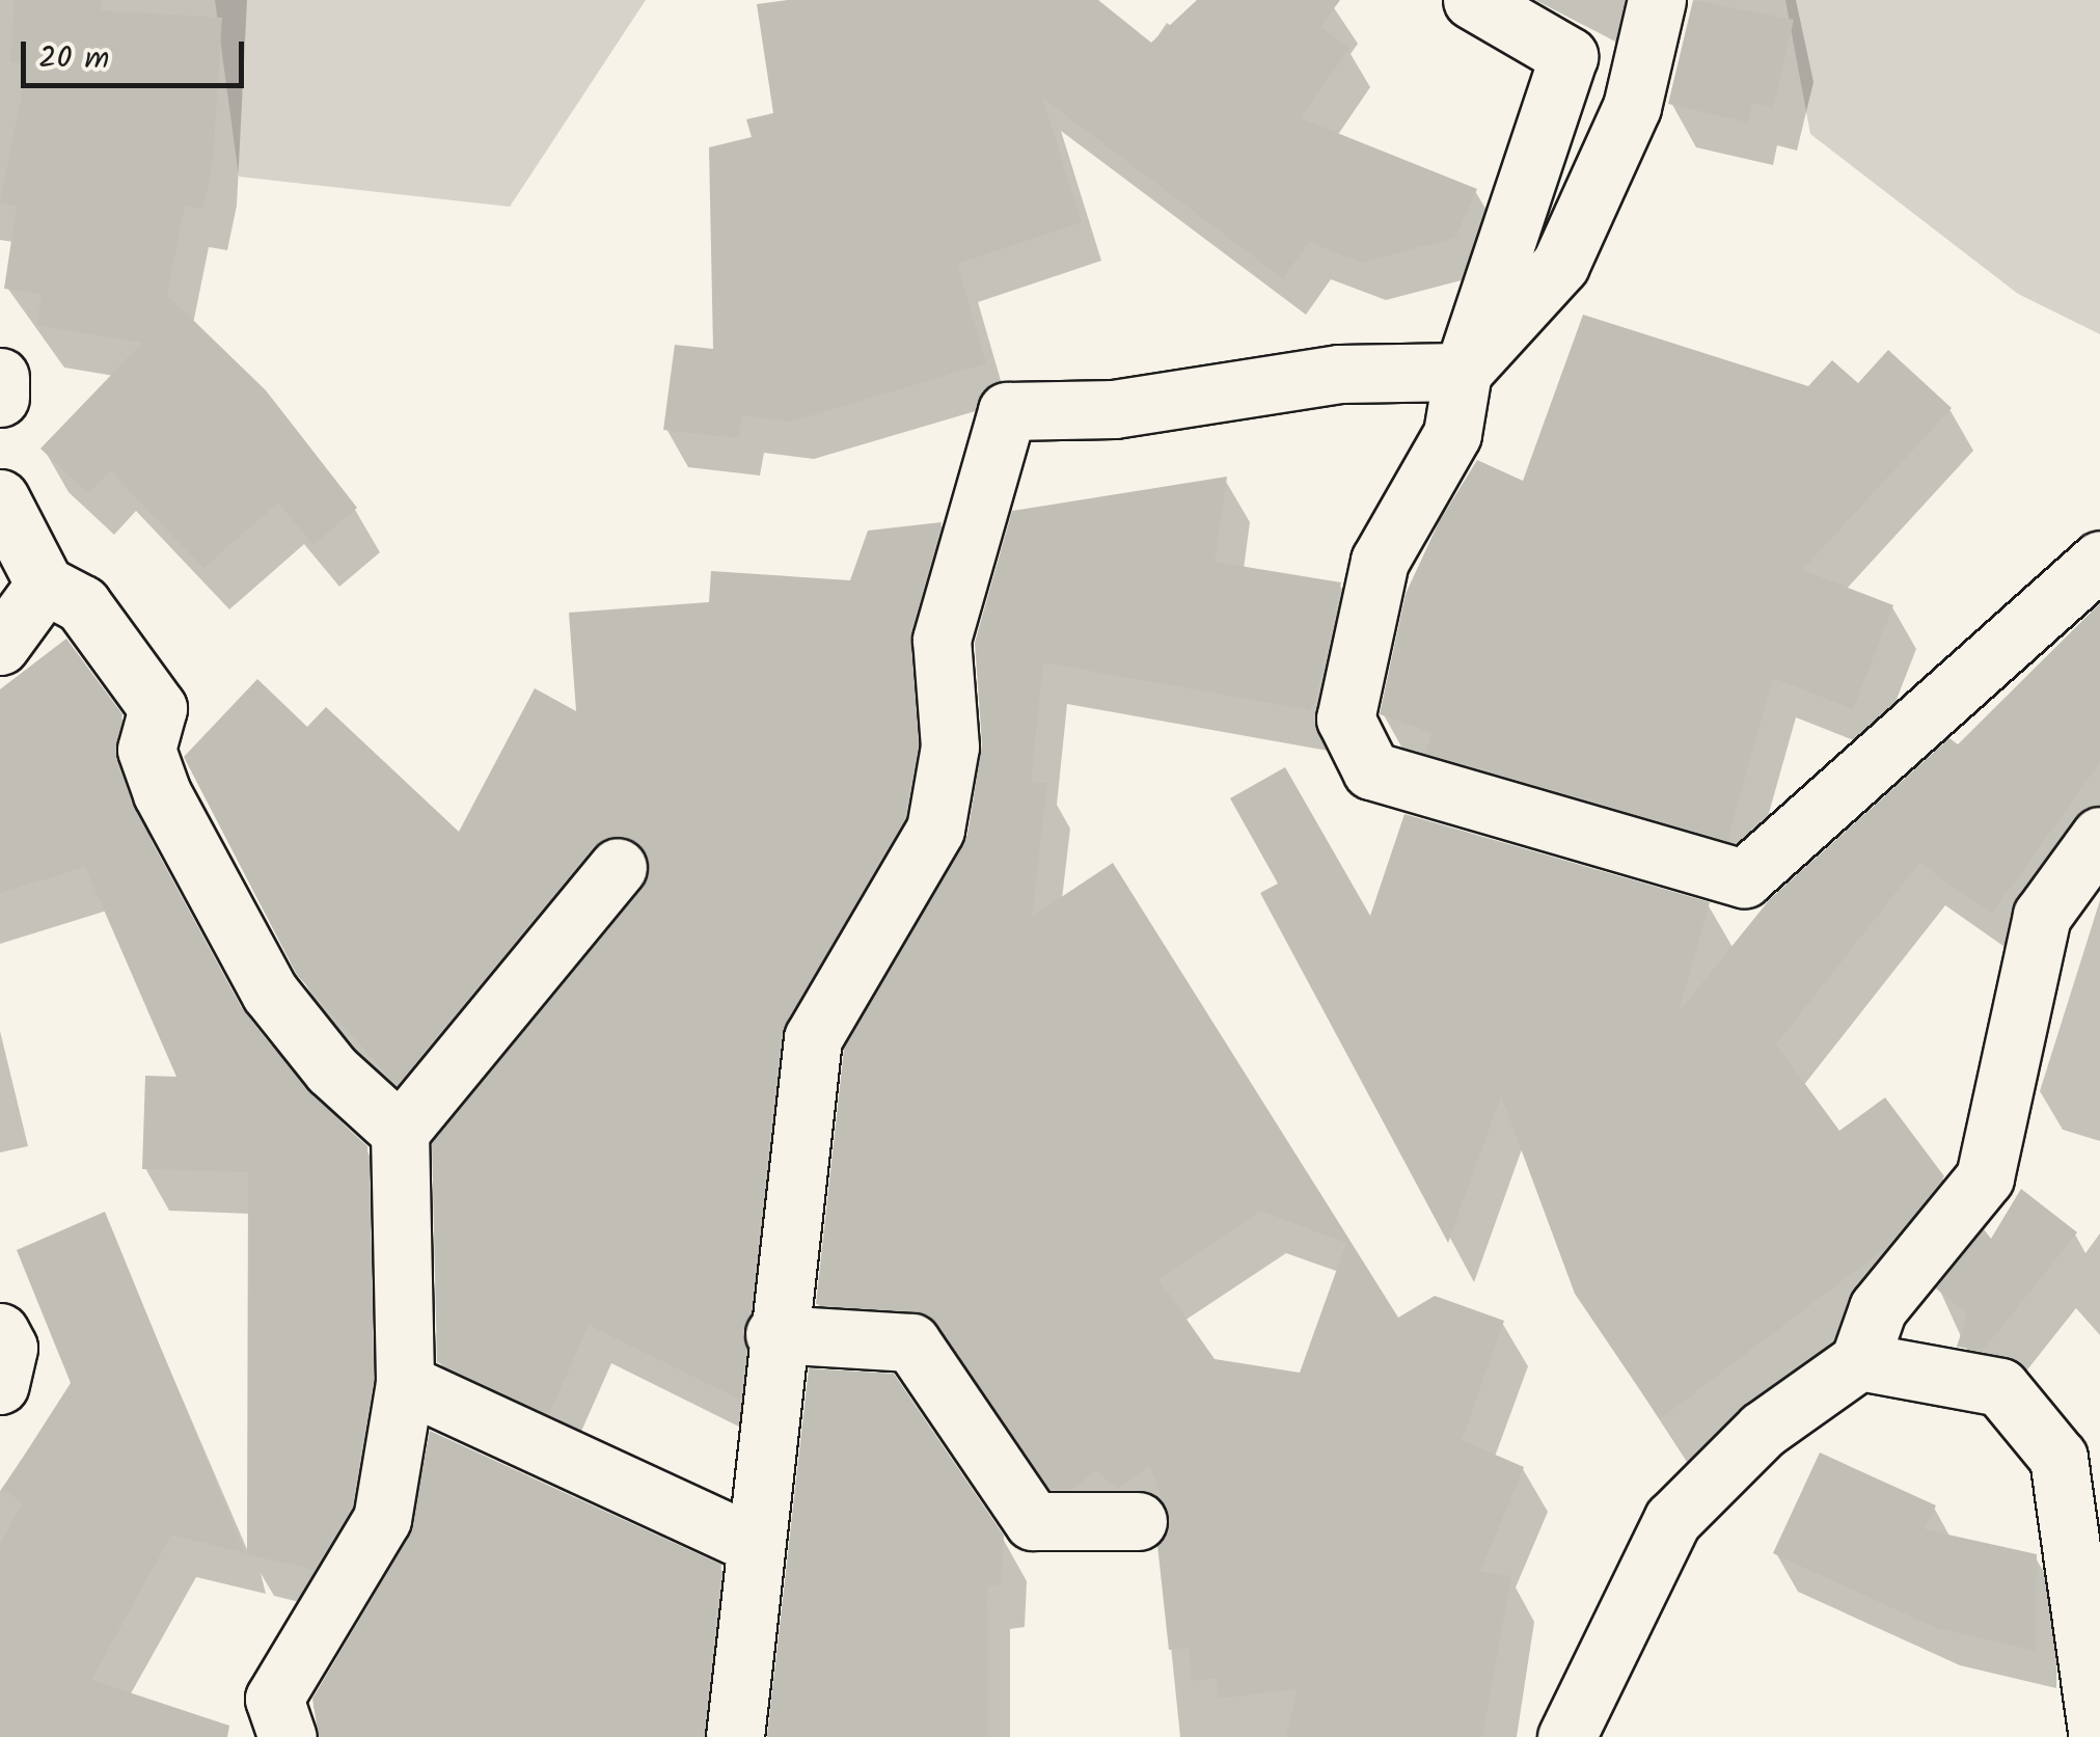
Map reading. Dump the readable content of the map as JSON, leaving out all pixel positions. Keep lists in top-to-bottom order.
{
  "scale_bar": "20 m"
}
